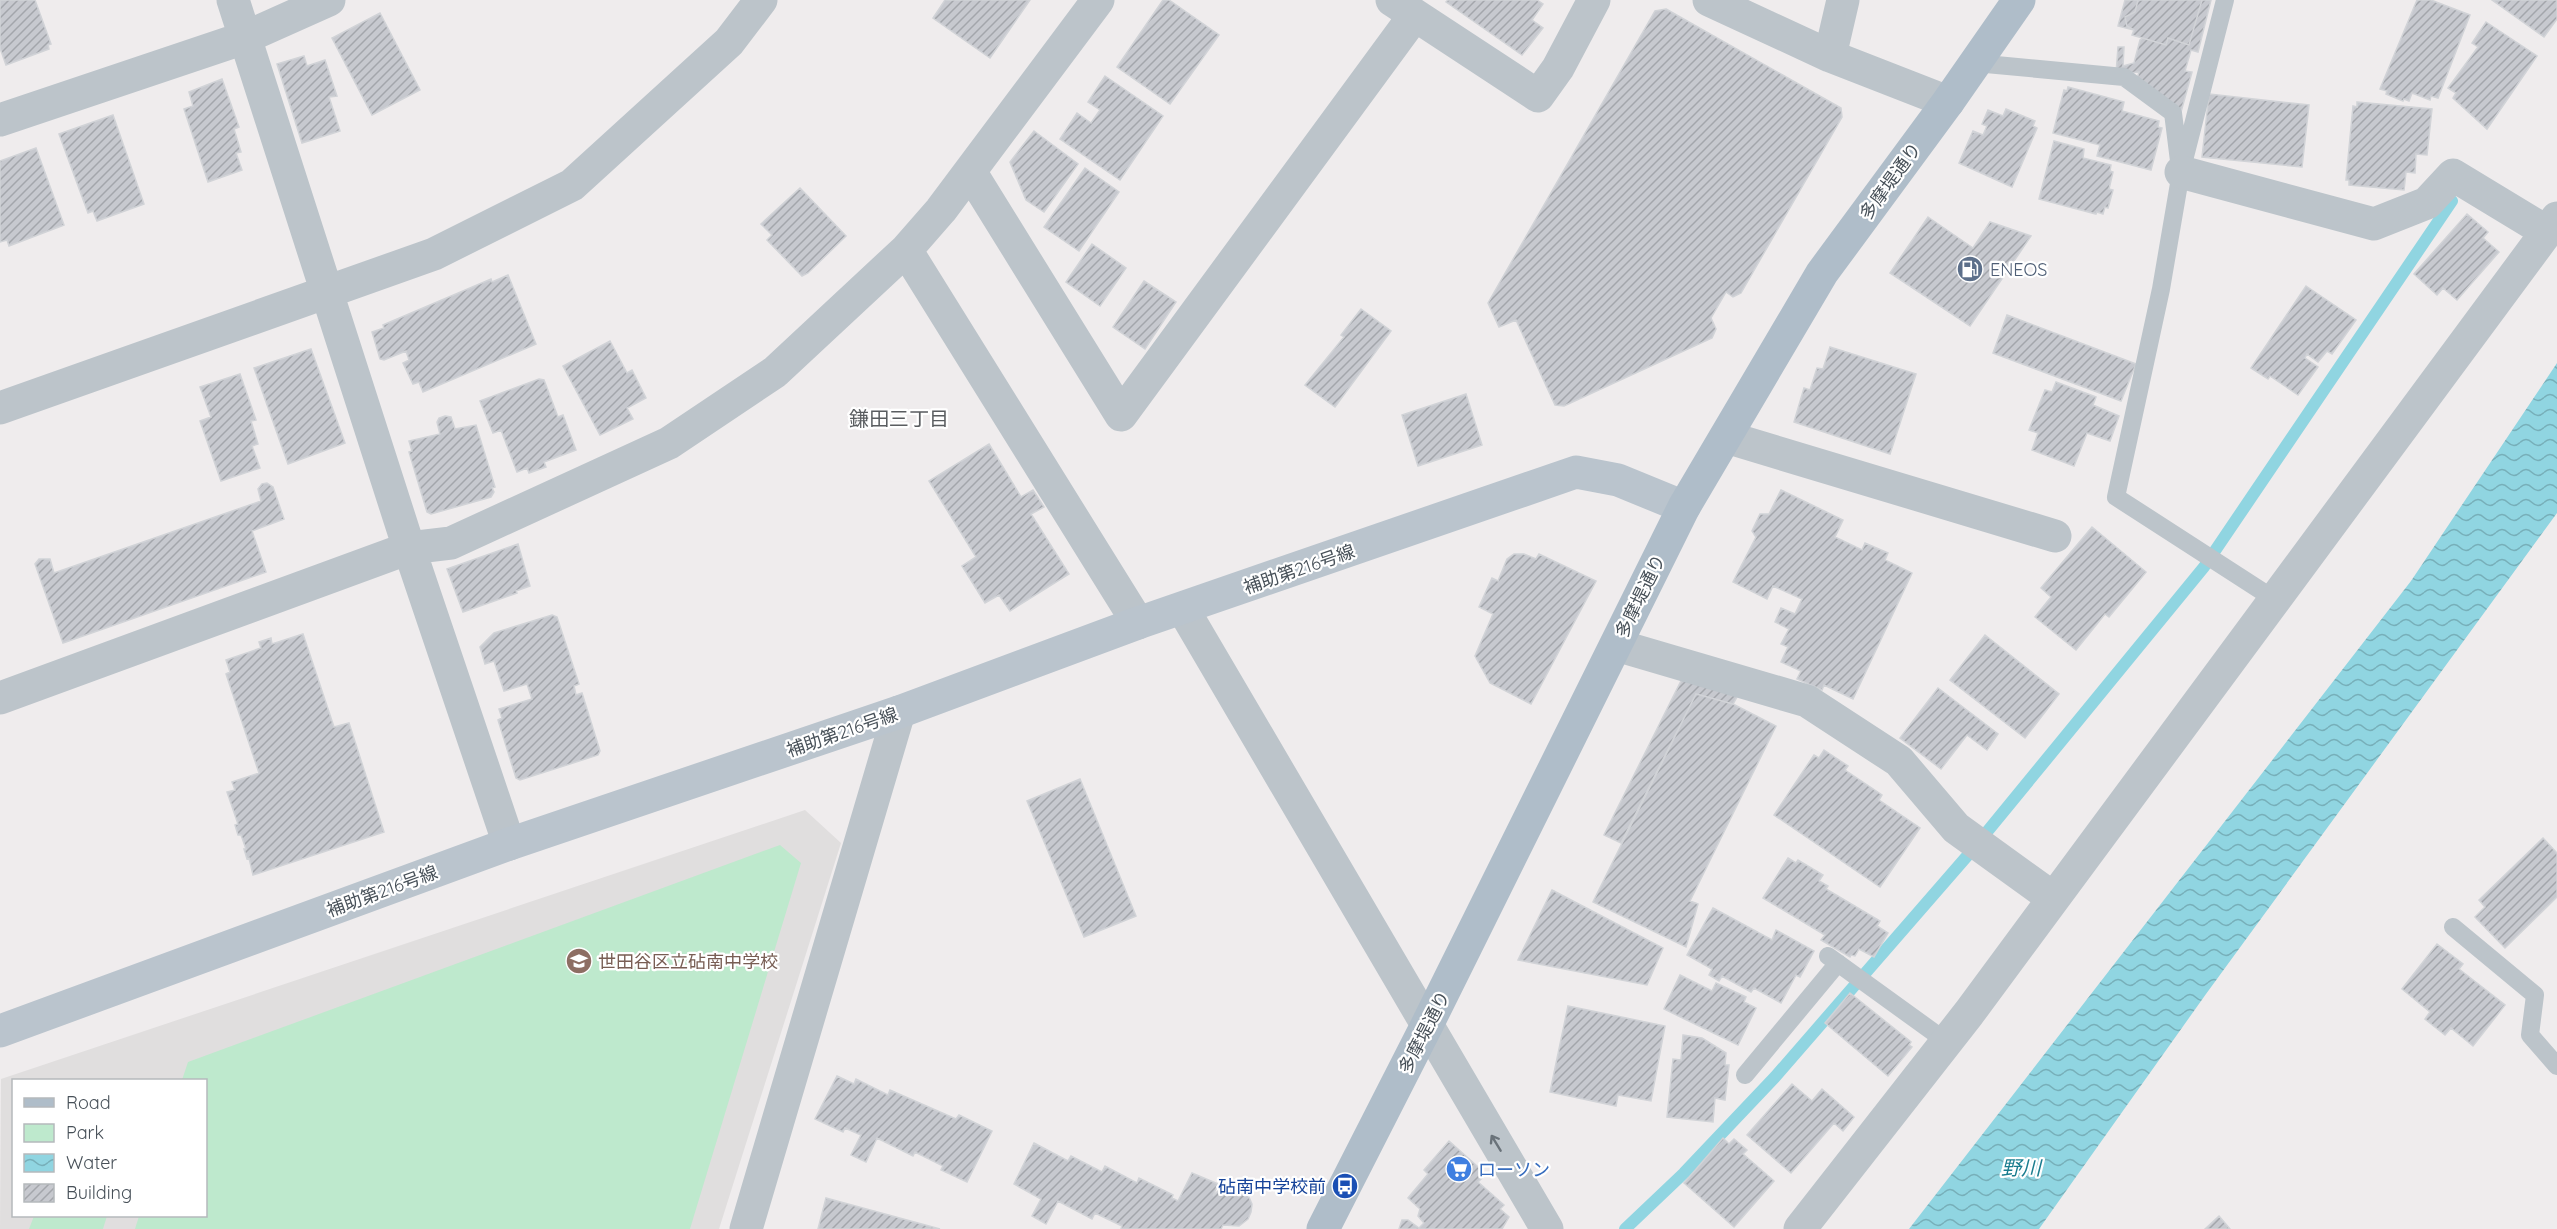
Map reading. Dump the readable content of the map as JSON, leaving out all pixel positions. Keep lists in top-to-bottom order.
{
  "streets": {
    "main road": ["多摩堤通り"],
    "street": ["補助第216号線"]
  },
  "crossings": [
    ["多摩堤通り", "補助第216号線"]
  ],
  "districts": ["鎌田三丁目"],
  "water": ["野川"],
  "places": {
    "fuel station": ["ENEOS"],
    "school or university": ["世田谷区立砧南中学校"],
    "supermarket": ["ローソン"],
    "bus stop": ["砧南中学校前"]
  },
  "legend": [
    "Road",
    "Park",
    "Water",
    "Building"
  ]
}
